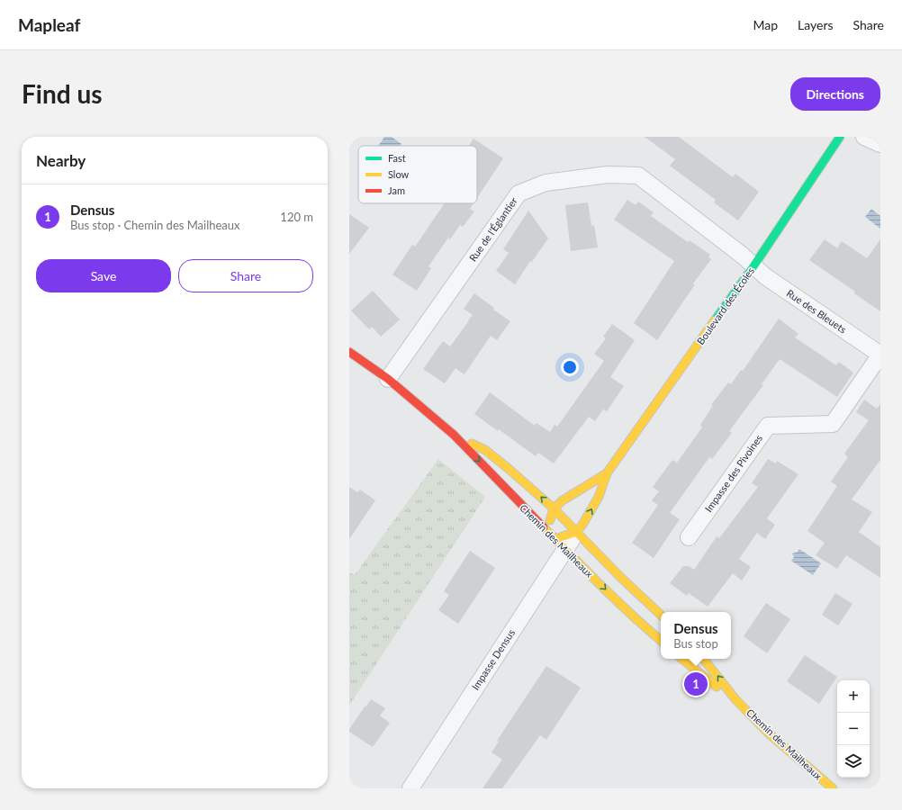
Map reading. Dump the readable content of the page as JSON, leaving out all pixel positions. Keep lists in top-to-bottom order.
{
  "streets": {
    "street": [
      "Rue de l'Églantier",
      "Boulevard des Écoles",
      "Rue des Bleuets",
      "Impasse des Pivoines",
      "Chemin des Mailheaux",
      "Impasse Densus"
    ]
  },
  "crossings": [
    ["Rue de l'Églantier", "Boulevard des Écoles"],
    ["Rue de l'Églantier", "Rue des Bleuets"],
    ["Rue de l'Églantier", "Chemin des Mailheaux"],
    ["Boulevard des Écoles", "Rue des Bleuets"],
    ["Boulevard des Écoles", "Chemin des Mailheaux"],
    ["Boulevard des Écoles", "Impasse Densus"],
    ["Rue des Bleuets", "Impasse des Pivoines"],
    ["Chemin des Mailheaux", "Impasse Densus"]
  ],
  "legend": ["Fast", "Slow", "Jam"],
  "page": {
    "header": "Mapleaf",
    "nav": ["Map", "Layers", "Share"],
    "buttons": [
      "Directions",
      ["Save", "Share"]
    ],
    "title": "Find us",
    "heading": "Nearby",
    "list": [
      {
        "mark": "1",
        "name": "Densus",
        "note": "Bus stop · Chemin des Mailheaux",
        "value": "120 m"
      }
    ],
    "popup": ["Densus", "Bus stop"],
    "pins": "1",
    "map_buttons": ["+", "−"]
  }
}
